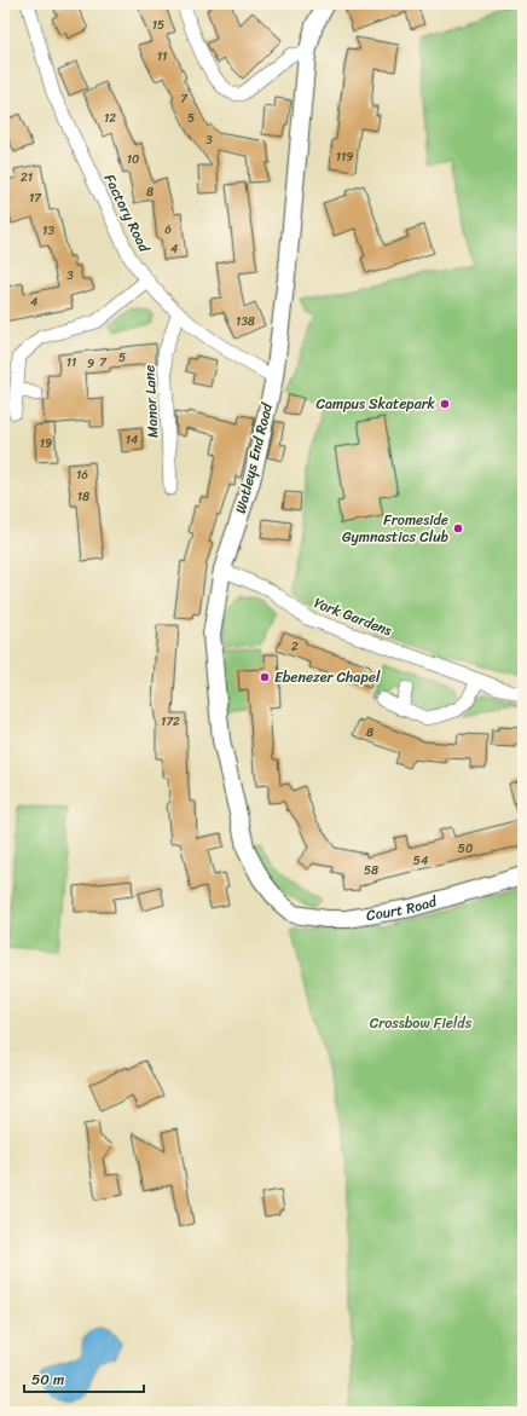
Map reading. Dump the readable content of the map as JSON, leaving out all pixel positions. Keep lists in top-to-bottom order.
{
  "streets": {
    "street": [
      "Factory Road",
      "Manor Lane",
      "Watleys End Road",
      "York Gardens",
      "Court Road"
    ]
  },
  "crossings": [
    ["Factory Road", "Manor Lane"],
    ["Factory Road", "Watleys End Road"],
    ["Watleys End Road", "York Gardens"],
    ["Watleys End Road", "Court Road"]
  ],
  "parks": ["Crossbow Fields"],
  "places": ["Campus Skatepark", "Fromeside Gymnastics Club", "Ebenezer Chapel"],
  "house_numbers": [
    "15",
    "11",
    "7",
    "12",
    "5",
    "3",
    "119",
    "10",
    "21",
    "8",
    "17",
    "6",
    "13",
    "4",
    "3",
    "4",
    "138",
    "5",
    "11",
    "7",
    "9",
    "14",
    "19",
    "16",
    "18",
    "2",
    "172",
    "8",
    "50",
    "54",
    "58"
  ],
  "scale_bar": "50 m"
}
